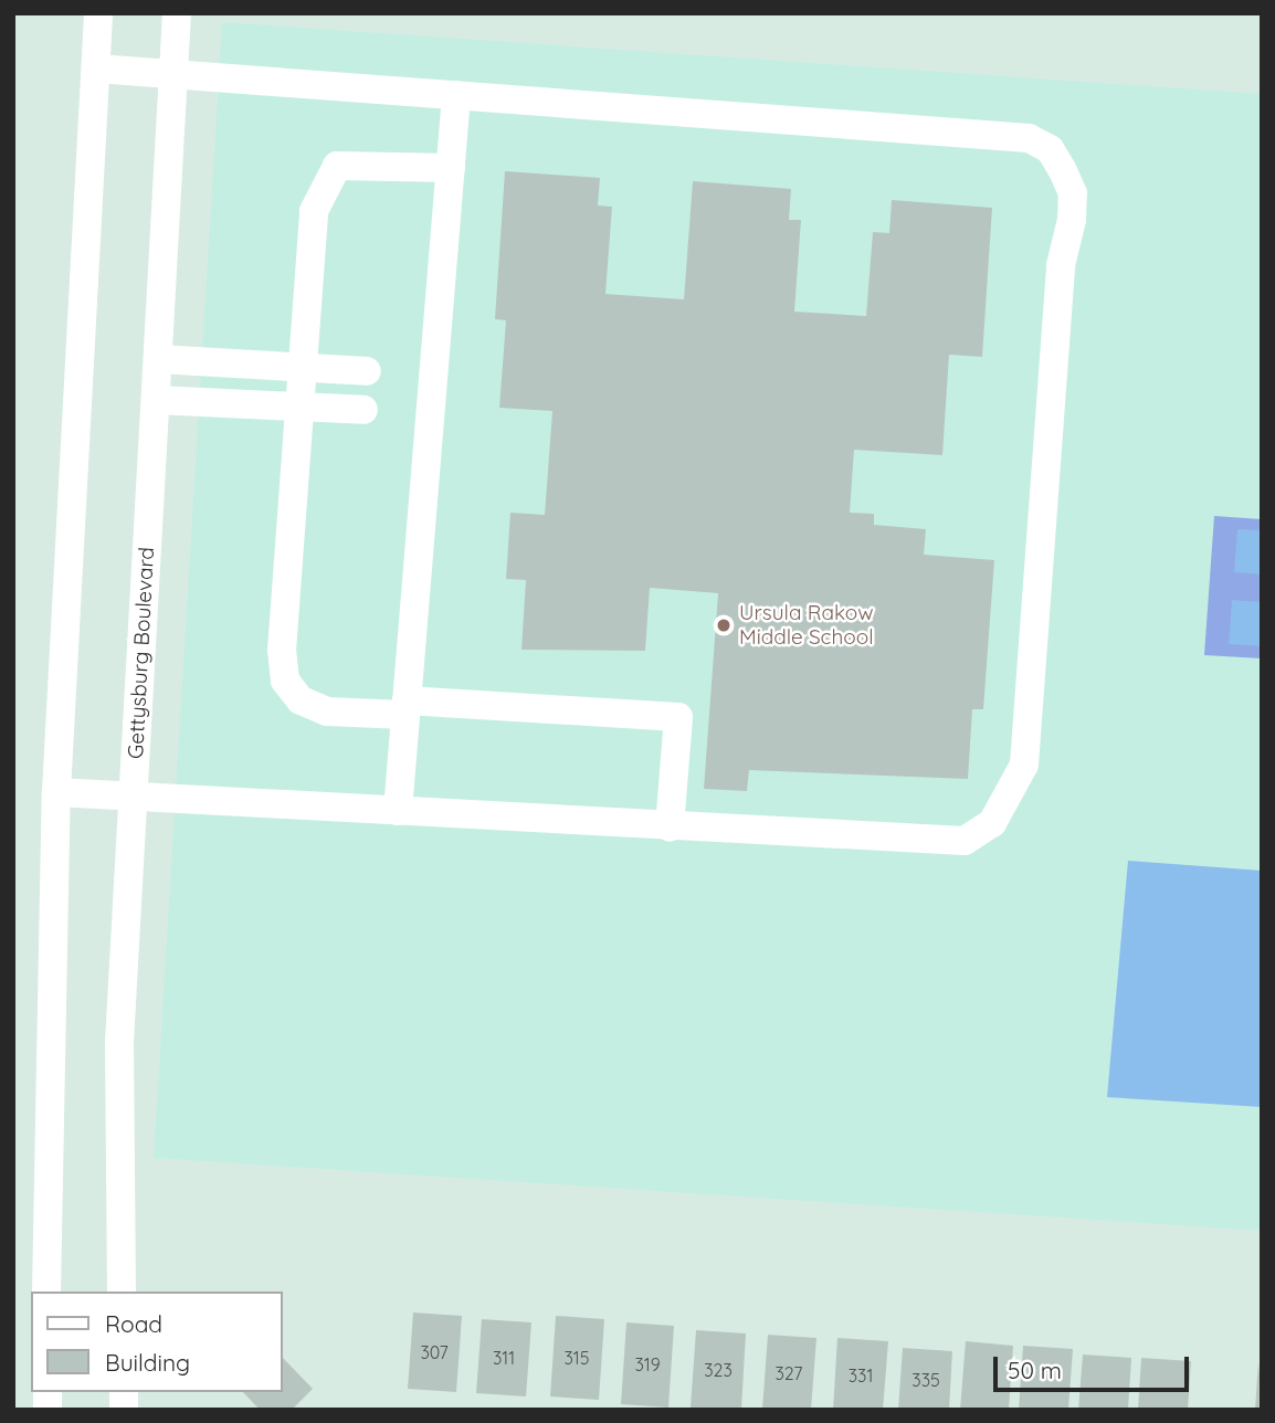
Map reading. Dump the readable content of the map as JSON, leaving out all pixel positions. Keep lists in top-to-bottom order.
{
  "streets": {
    "street": ["Gettysburg Boulevard"]
  },
  "places": ["Ursula Rakow Middle School"],
  "house_numbers": [
    "307",
    "311",
    "315",
    "319",
    "323",
    "327",
    "331",
    "335"
  ],
  "legend": ["Road", "Building"],
  "scale_bar": "50 m"
}
